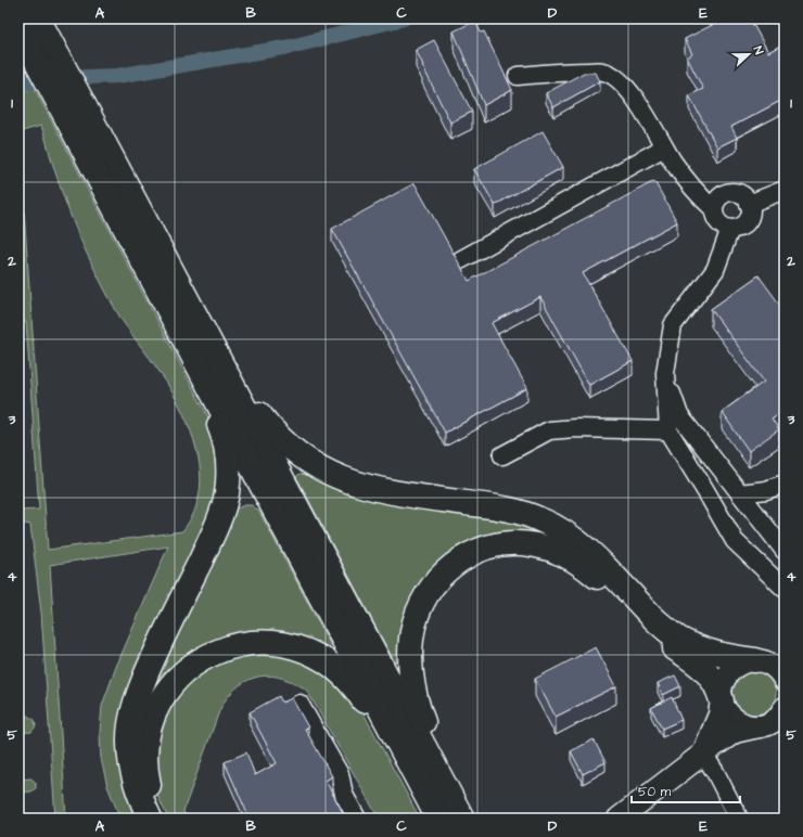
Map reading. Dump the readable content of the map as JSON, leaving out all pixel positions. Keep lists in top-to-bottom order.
{
  "scale_bar": "50 m",
  "north": "right",
  "grid": {
    "columns": [
      "A",
      "B",
      "C",
      "D",
      "E"
    ],
    "rows": [
      "1",
      "2",
      "3",
      "4",
      "5"
    ]
  }
}
